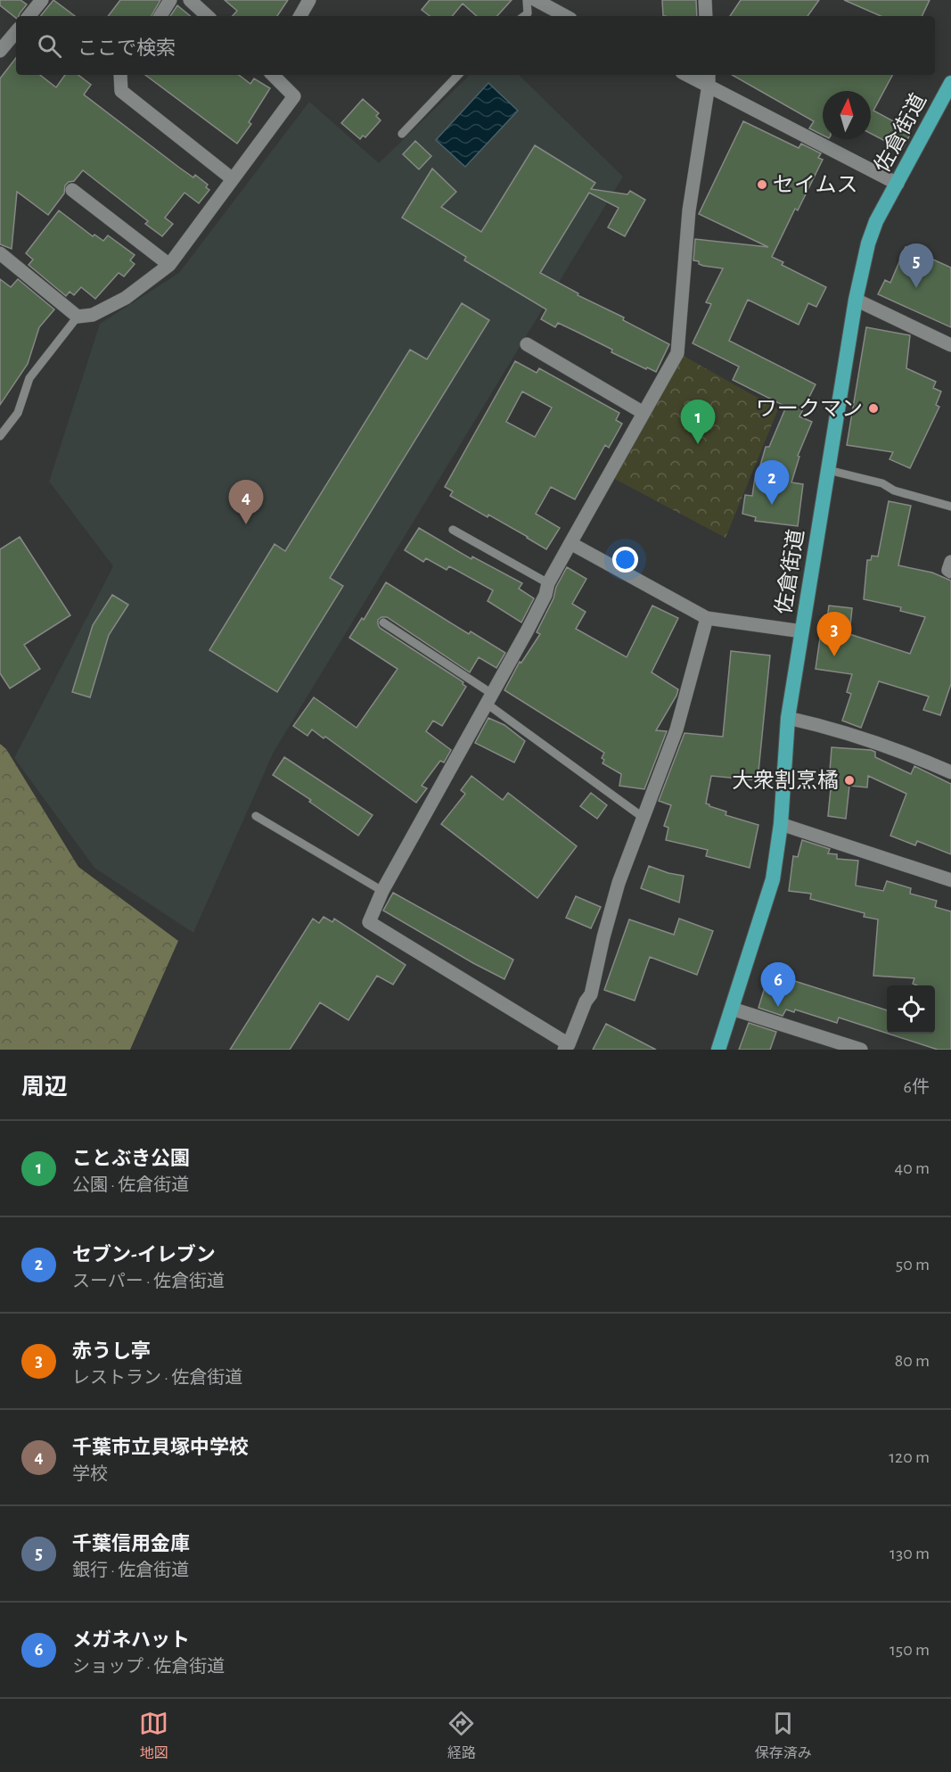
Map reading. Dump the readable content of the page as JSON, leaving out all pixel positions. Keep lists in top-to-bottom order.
{
  "streets": {
    "highway": ["佐倉街道"]
  },
  "places": ["セイムス", "ワークマン", "大衆割烹橘"],
  "north": "top",
  "page": {
    "search": "ここで検索",
    "pins": [
      "5",
      "1",
      "2",
      "4",
      "3",
      "6"
    ],
    "heading": ["周辺", "6件"],
    "list": [
      {
        "mark": "1",
        "name": "ことぶき公園",
        "note": "公園 · 佐倉街道",
        "value": "40 m"
      },
      {
        "mark": "2",
        "name": "セブン-イレブン",
        "note": "スーパー · 佐倉街道",
        "value": "50 m"
      },
      {
        "mark": "3",
        "name": "赤うし亭",
        "note": "レストラン · 佐倉街道",
        "value": "80 m"
      },
      {
        "mark": "4",
        "name": "千葉市立貝塚中学校",
        "note": "学校",
        "value": "120 m"
      },
      {
        "mark": "5",
        "name": "千葉信用金庫",
        "note": "銀行 · 佐倉街道",
        "value": "130 m"
      },
      {
        "mark": "6",
        "name": "メガネハット",
        "note": "ショップ · 佐倉街道",
        "value": "150 m"
      }
    ],
    "nav": ["地図", "経路", "保存済み"]
  }
}
